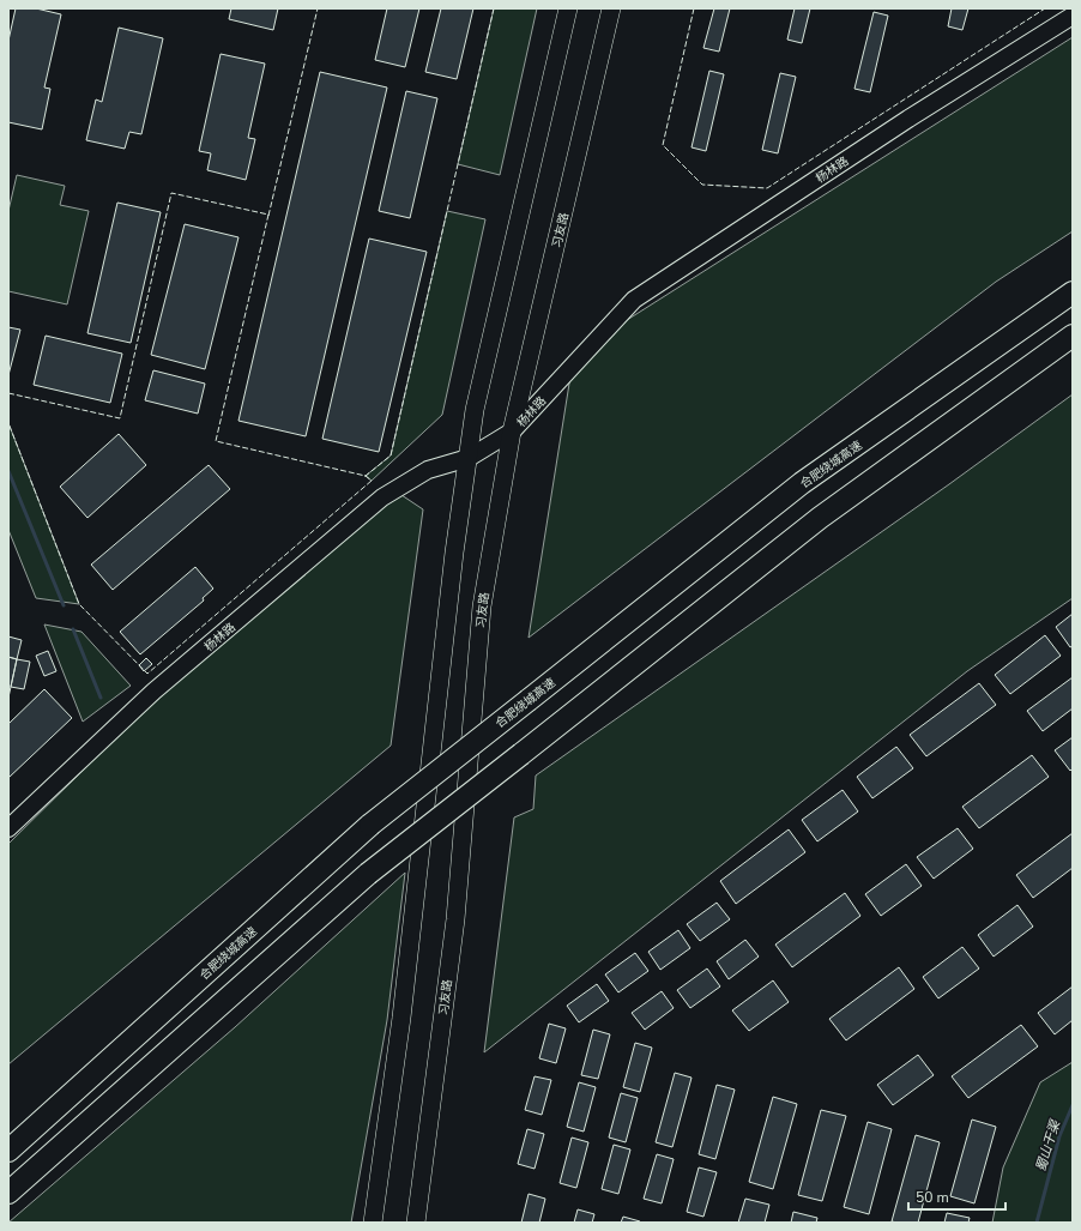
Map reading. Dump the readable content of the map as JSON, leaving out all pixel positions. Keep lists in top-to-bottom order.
{
  "streets": {
    "highway": ["合肥绕城高速"],
    "main road": ["习友路"],
    "street": ["杨林路"]
  },
  "crossings": [
    ["杨林路", "习友路"]
  ],
  "water": ["蜀山干渠"],
  "scale_bar": "50 m"
}
